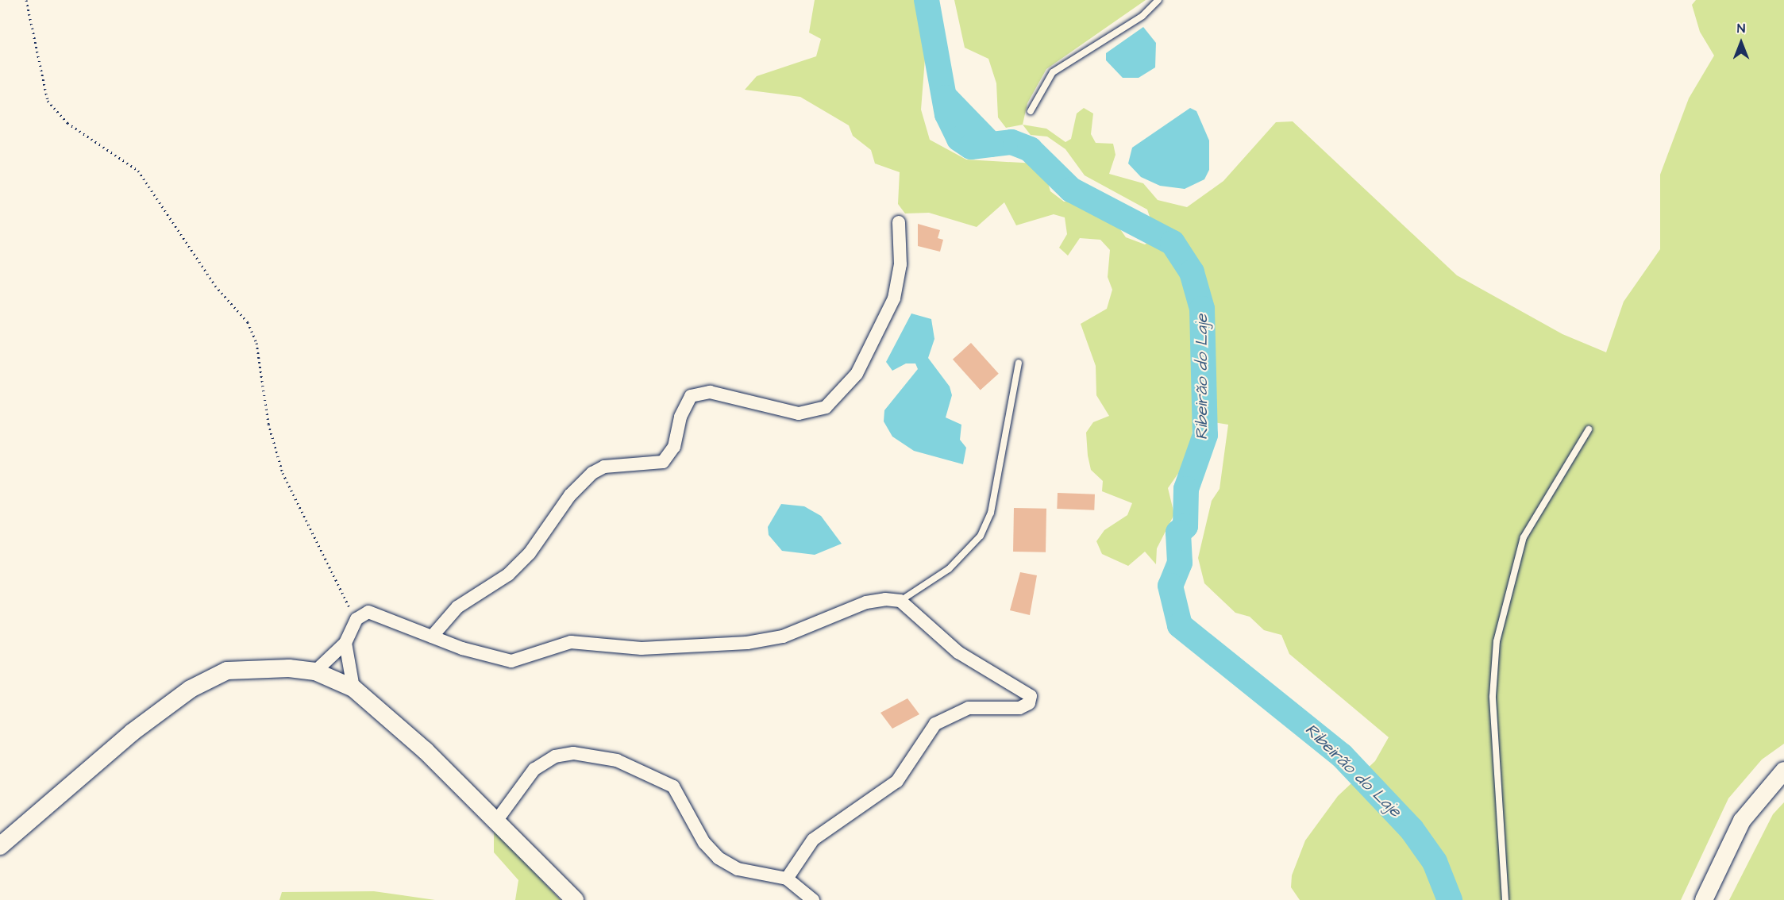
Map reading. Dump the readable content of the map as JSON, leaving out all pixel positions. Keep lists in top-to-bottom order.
{
  "water": ["Ribeirão do Laje"],
  "north": "top"
}
